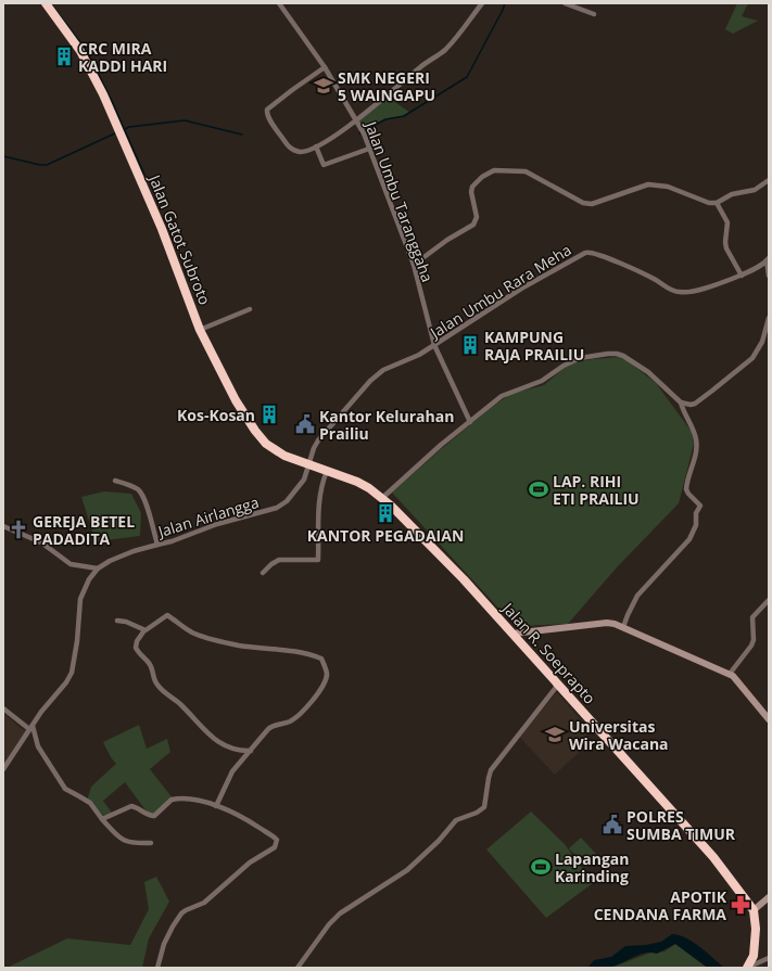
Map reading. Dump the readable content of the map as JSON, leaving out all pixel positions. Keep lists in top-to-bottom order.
{
  "streets": {
    "highway": ["Jalan Gatot Subroto", "Jalan R. Soeprapto"],
    "street": ["Jalan Umbu Taranggaha", "Jalan Umbu Rara Meha", "Jalan Airlangga"]
  },
  "crossings": [
    ["Jalan Umbu Taranggaha", "Jalan Umbu Rara Meha"],
    ["Jalan Gatot Subroto", "Jalan Umbu Rara Meha"],
    ["Jalan Gatot Subroto", "Jalan Airlangga"],
    ["Jalan Gatot Subroto", "Jalan R. Soeprapto"],
    ["Jalan Umbu Rara Meha", "Jalan Airlangga"],
    ["Jalan Umbu Rara Meha", "Jalan R. Soeprapto"],
    ["Jalan Airlangga", "Jalan R. Soeprapto"]
  ],
  "places": {
    "building": [
      "CRC MIRA KADDI HARI",
      "KAMPUNG RAJA PRAILIU",
      "Kos-Kosan",
      "KANTOR PEGADAIAN"
    ],
    "school or university": ["SMK NEGERI 5 WAINGAPU", "Universitas Wira Wacana"],
    "public building": ["Kantor Kelurahan Prailiu", "POLRES SUMBA TIMUR"],
    "sports": ["LAP. RIHI ETI PRAILIU", "Lapangan Karinding"],
    "church": ["GEREJA BETEL PADADITA"],
    "pharmacy": ["APOTIK CENDANA FARMA"]
  }
}
